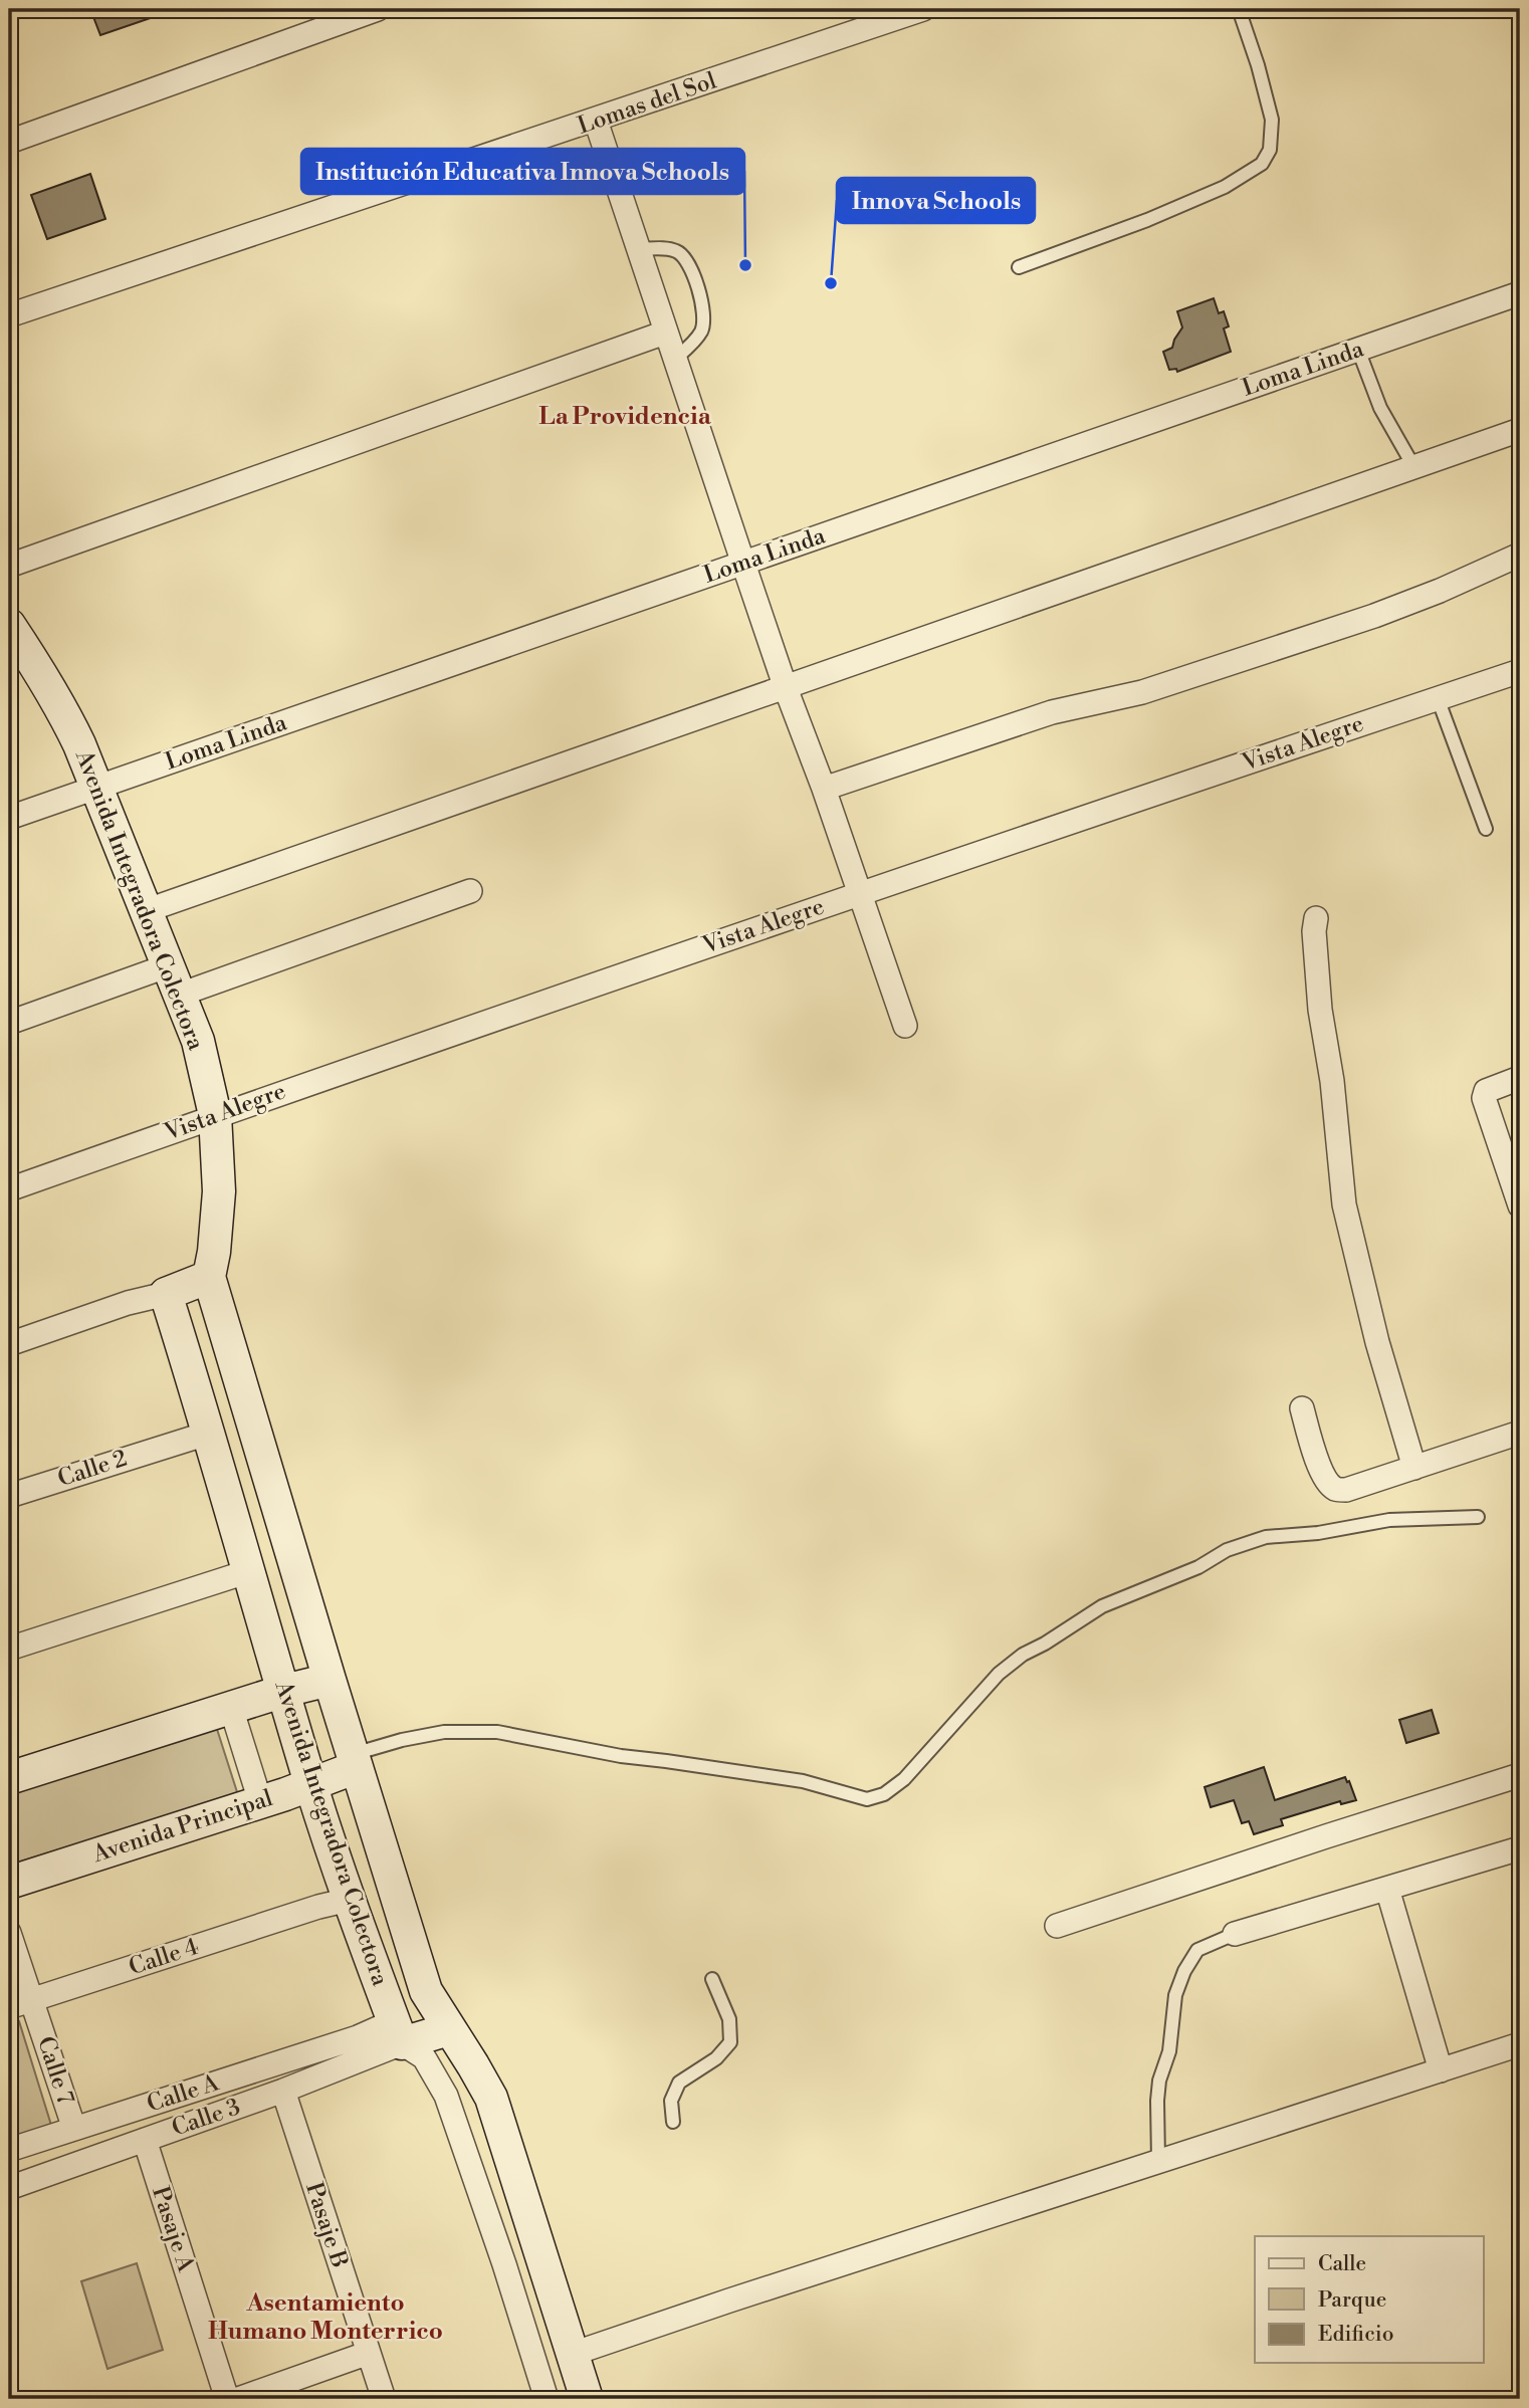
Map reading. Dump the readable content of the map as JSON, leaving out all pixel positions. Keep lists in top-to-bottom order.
{
  "streets": {
    "street": [
      "Lomas del Sol",
      "Loma Linda",
      "Vista Alegre",
      "Avenida Integradora Colectora",
      "Calle 2",
      "Avenida Principal",
      "Calle 4",
      "Calle 7",
      "Calle A",
      "Calle 3",
      "Pasaje B",
      "Pasaje A"
    ]
  },
  "crossings": [
    ["Loma Linda", "Avenida Integradora Colectora"],
    ["Vista Alegre", "Avenida Integradora Colectora"],
    ["Avenida Integradora Colectora", "Calle 2"],
    ["Avenida Integradora Colectora", "Avenida Principal"],
    ["Avenida Integradora Colectora", "Calle 4"],
    ["Avenida Integradora Colectora", "Calle A"],
    ["Avenida Integradora Colectora", "Calle 3"],
    ["Calle 4", "Calle 7"],
    ["Calle 7", "Calle A"],
    ["Calle A", "Calle 3"],
    ["Calle 3", "Pasaje B"],
    ["Calle 3", "Pasaje A"]
  ],
  "districts": ["La Providencia", "Asentamiento Humano Monterrico"],
  "places": ["Institución Educativa Innova Schools", "Innova Schools"],
  "legend": ["Calle", "Parque", "Edificio"]
}
